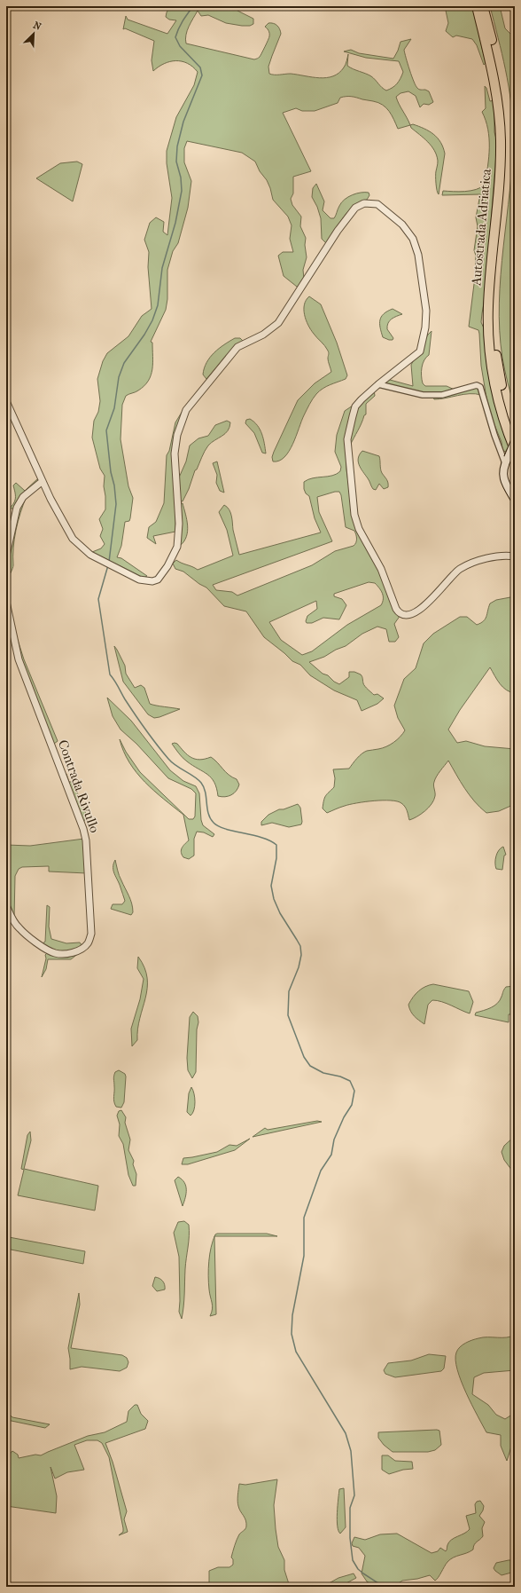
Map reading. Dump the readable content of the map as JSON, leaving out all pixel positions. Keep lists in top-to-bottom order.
{
  "streets": {
    "highway": ["Autostrada Adriatica"],
    "street": ["Contrada Rivullo"]
  },
  "north": "top right"
}
